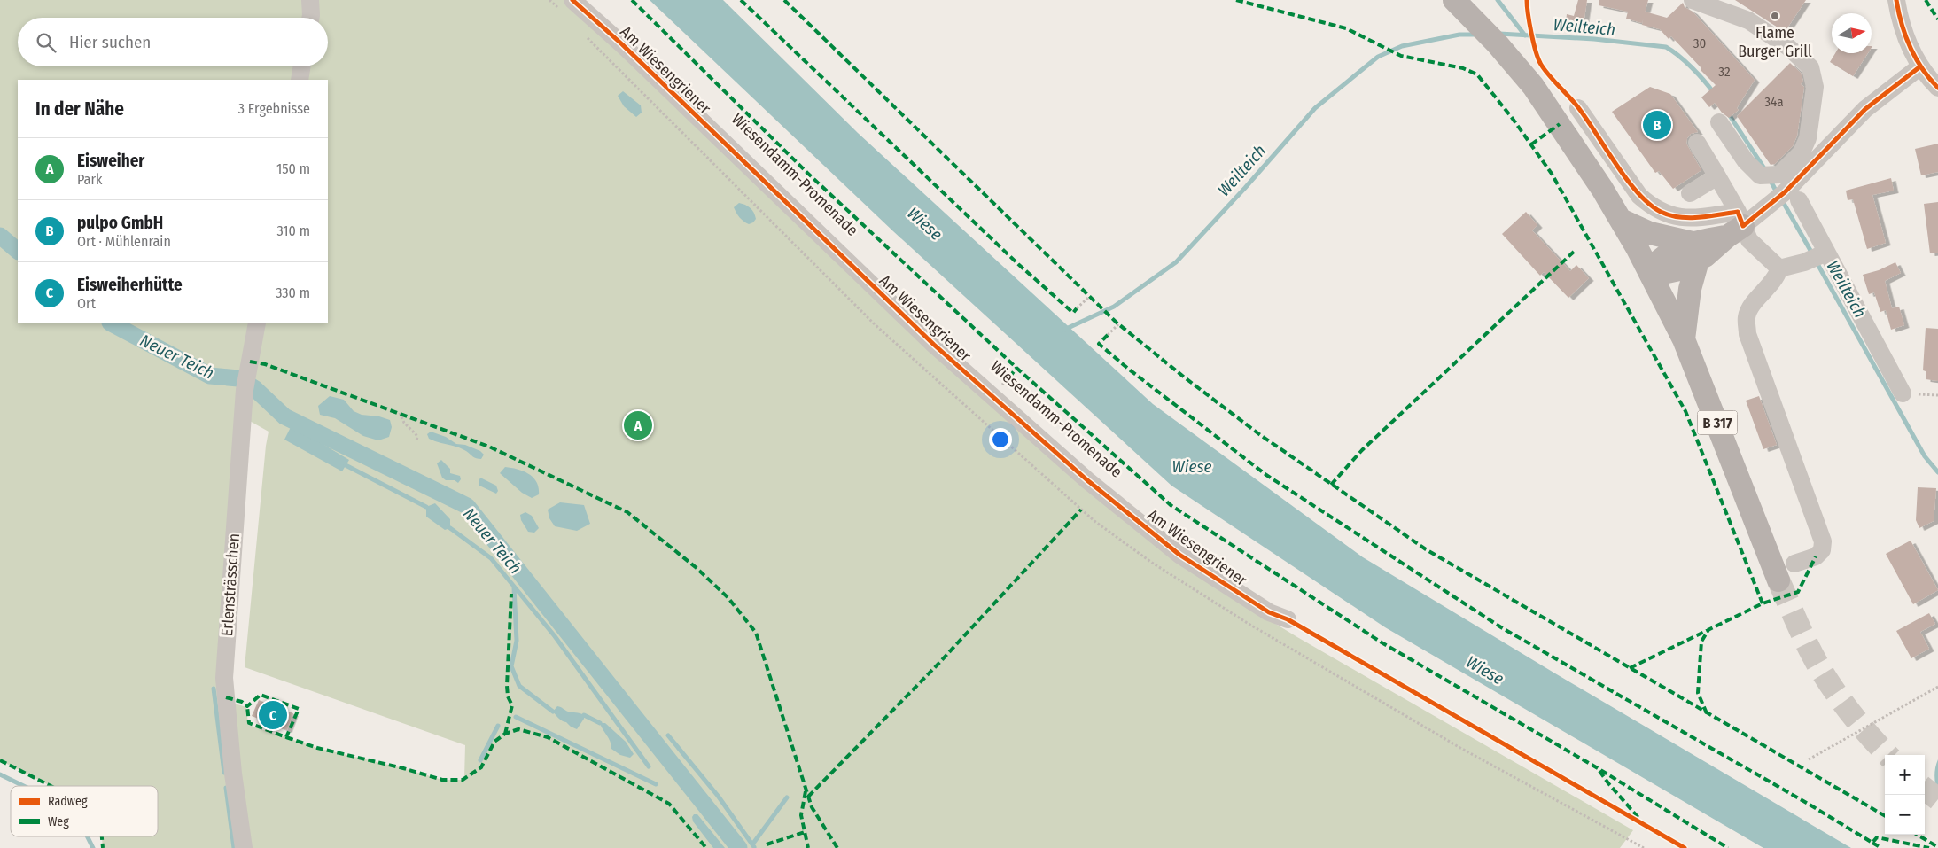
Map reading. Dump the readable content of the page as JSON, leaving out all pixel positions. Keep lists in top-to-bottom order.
{
  "streets": {
    "main road": ["B 317"],
    "street": ["Am Wiesengriener", "Erlensträsschen"]
  },
  "water": ["Weilteich", "Wiese", "Neuer Teich"],
  "places": ["Flame Burger Grill"],
  "house_numbers": ["30", "32", "34a"],
  "legend": ["Radweg", "Weg"],
  "north": "right",
  "page": {
    "search": "Hier suchen",
    "heading": ["In der Nähe", "3 Ergebnisse"],
    "pins": ["B", "A", "C"],
    "list": [
      {
        "mark": "A",
        "name": "Eisweiher",
        "note": "Park",
        "value": "150 m"
      },
      {
        "mark": "B",
        "name": "pulpo GmbH",
        "note": "Ort · Mühlenrain",
        "value": "310 m"
      },
      {
        "mark": "C",
        "name": "Eisweiherhütte",
        "note": "Ort",
        "value": "330 m"
      }
    ],
    "map_buttons": ["+", "−"]
  }
}
